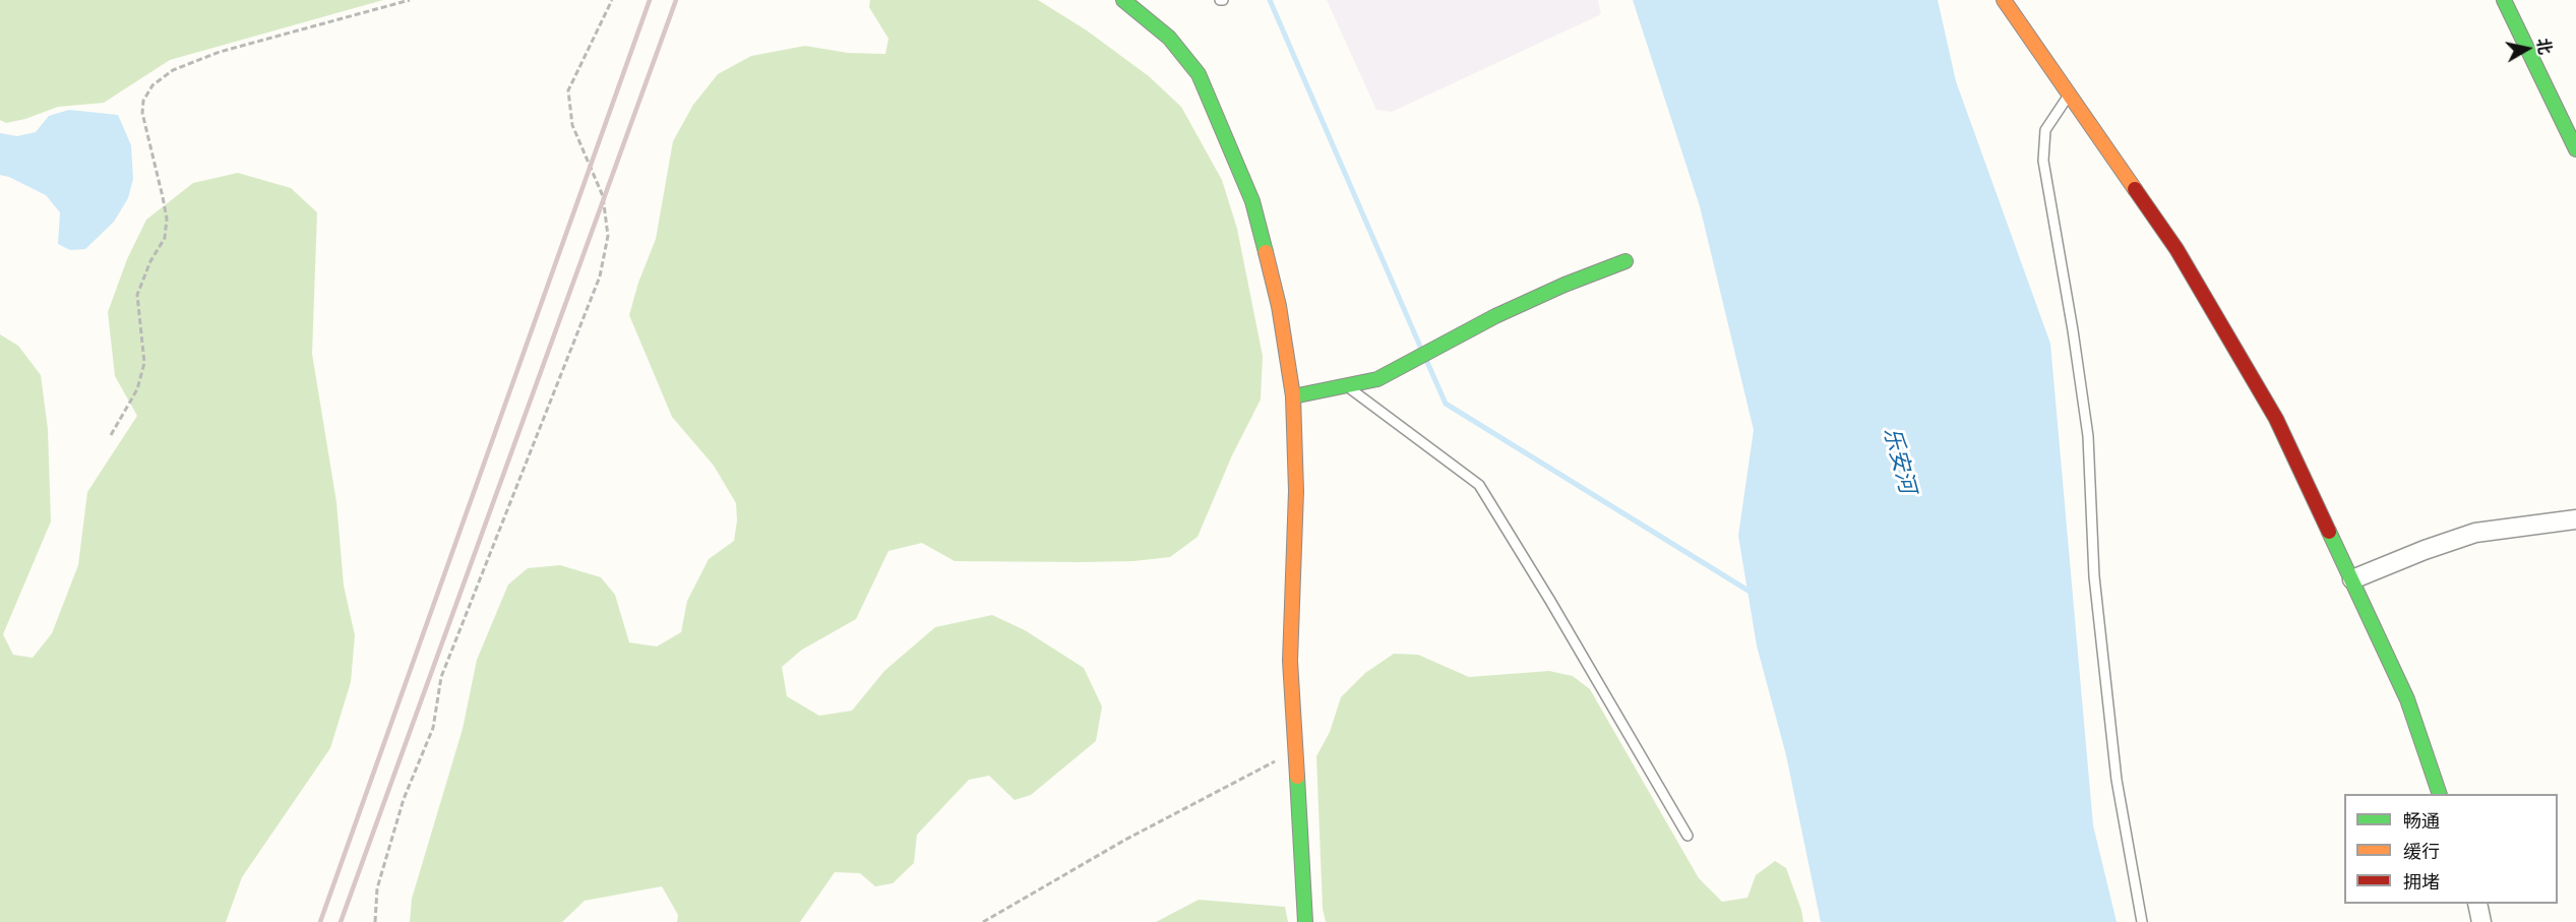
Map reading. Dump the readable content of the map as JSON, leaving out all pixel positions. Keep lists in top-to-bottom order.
{
  "water": ["乐安河"],
  "legend": ["畅通", "缓行", "拥堵"],
  "north": "right"
}
